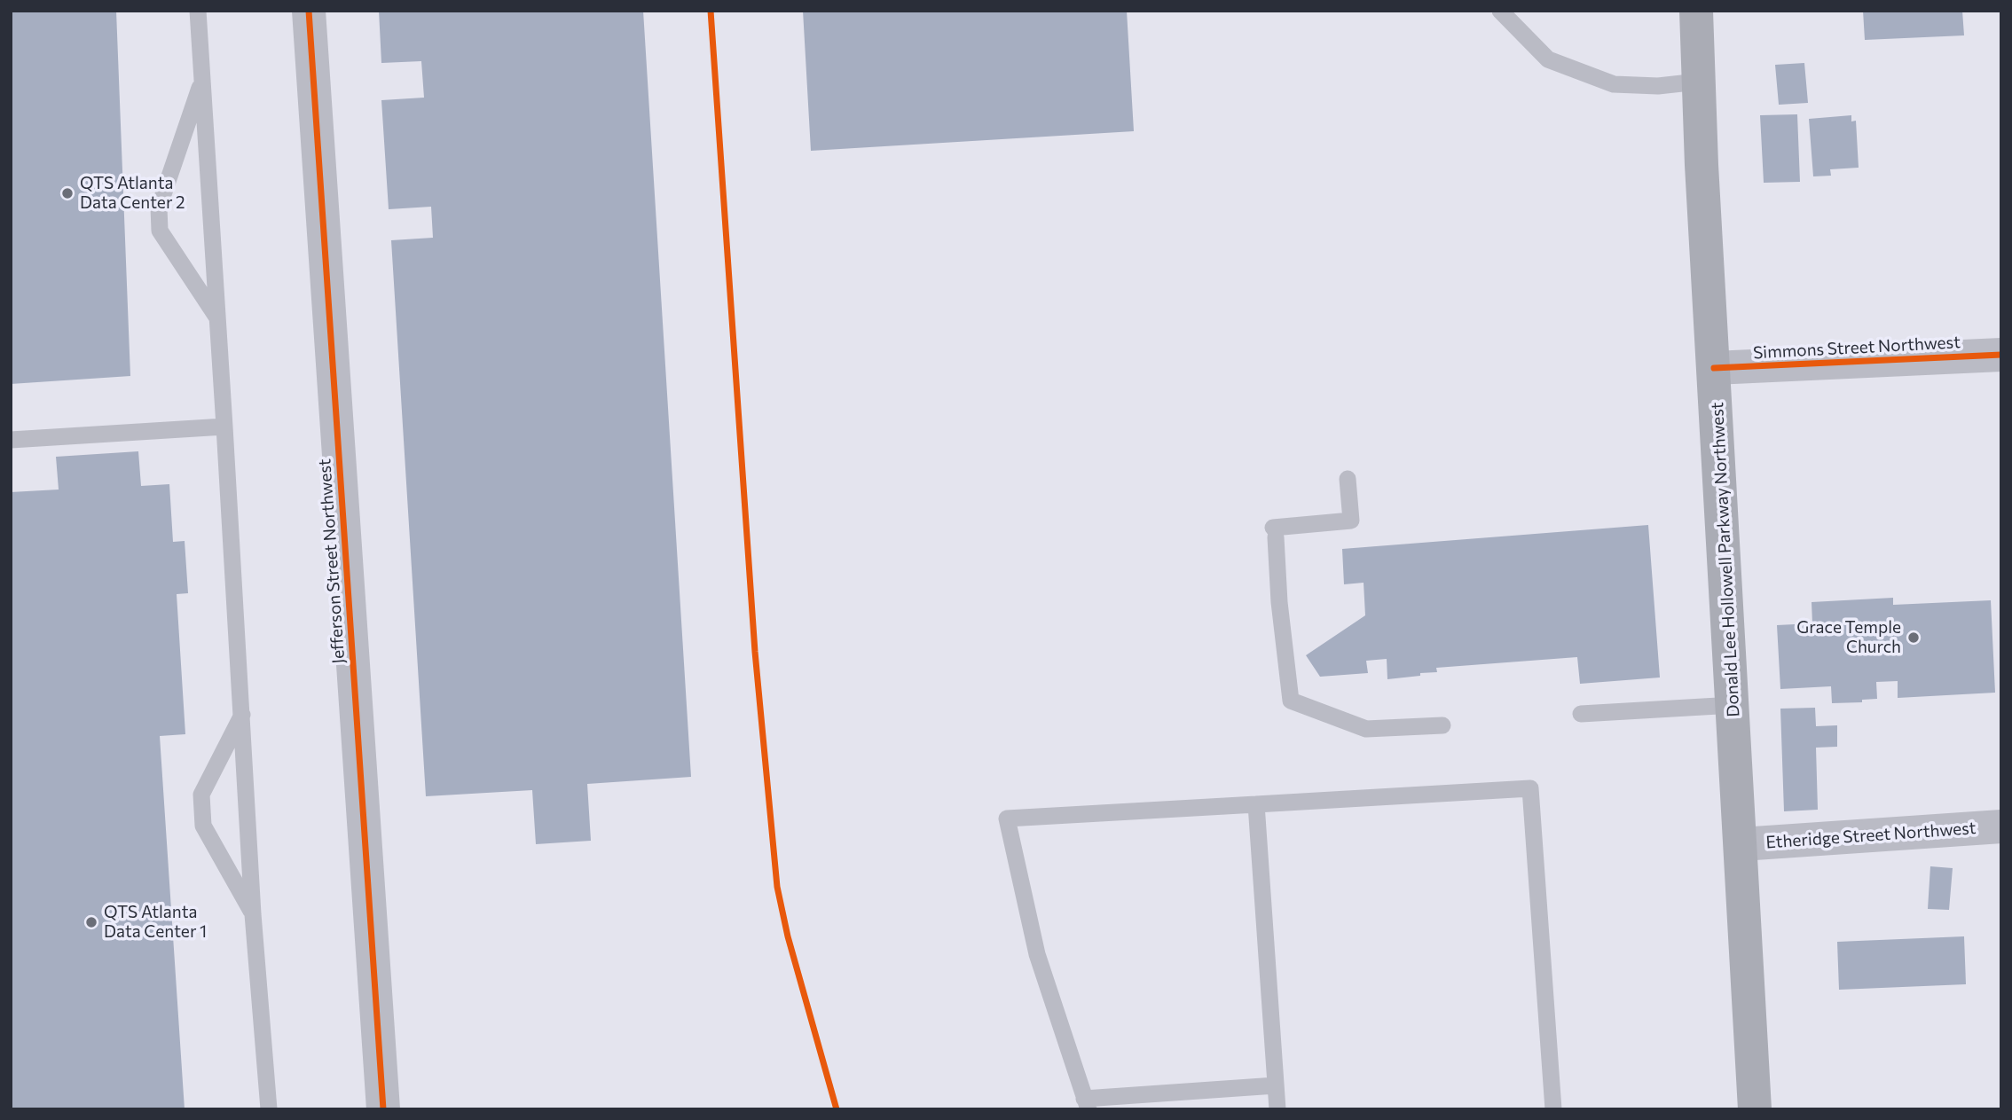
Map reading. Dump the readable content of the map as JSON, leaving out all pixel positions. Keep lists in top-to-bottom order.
{
  "streets": {
    "main road": ["Donald Lee Hollowell Parkway Northwest"],
    "street": ["Simmons Street Northwest", "Jefferson Street Northwest", "Etheridge Street Northwest"]
  },
  "crossings": [
    ["Simmons Street Northwest", "Donald Lee Hollowell Parkway Northwest"],
    ["Donald Lee Hollowell Parkway Northwest", "Etheridge Street Northwest"]
  ],
  "places": ["QTS Atlanta Data Center 2", "Grace Temple Church", "QTS Atlanta Data Center 1"]
}
